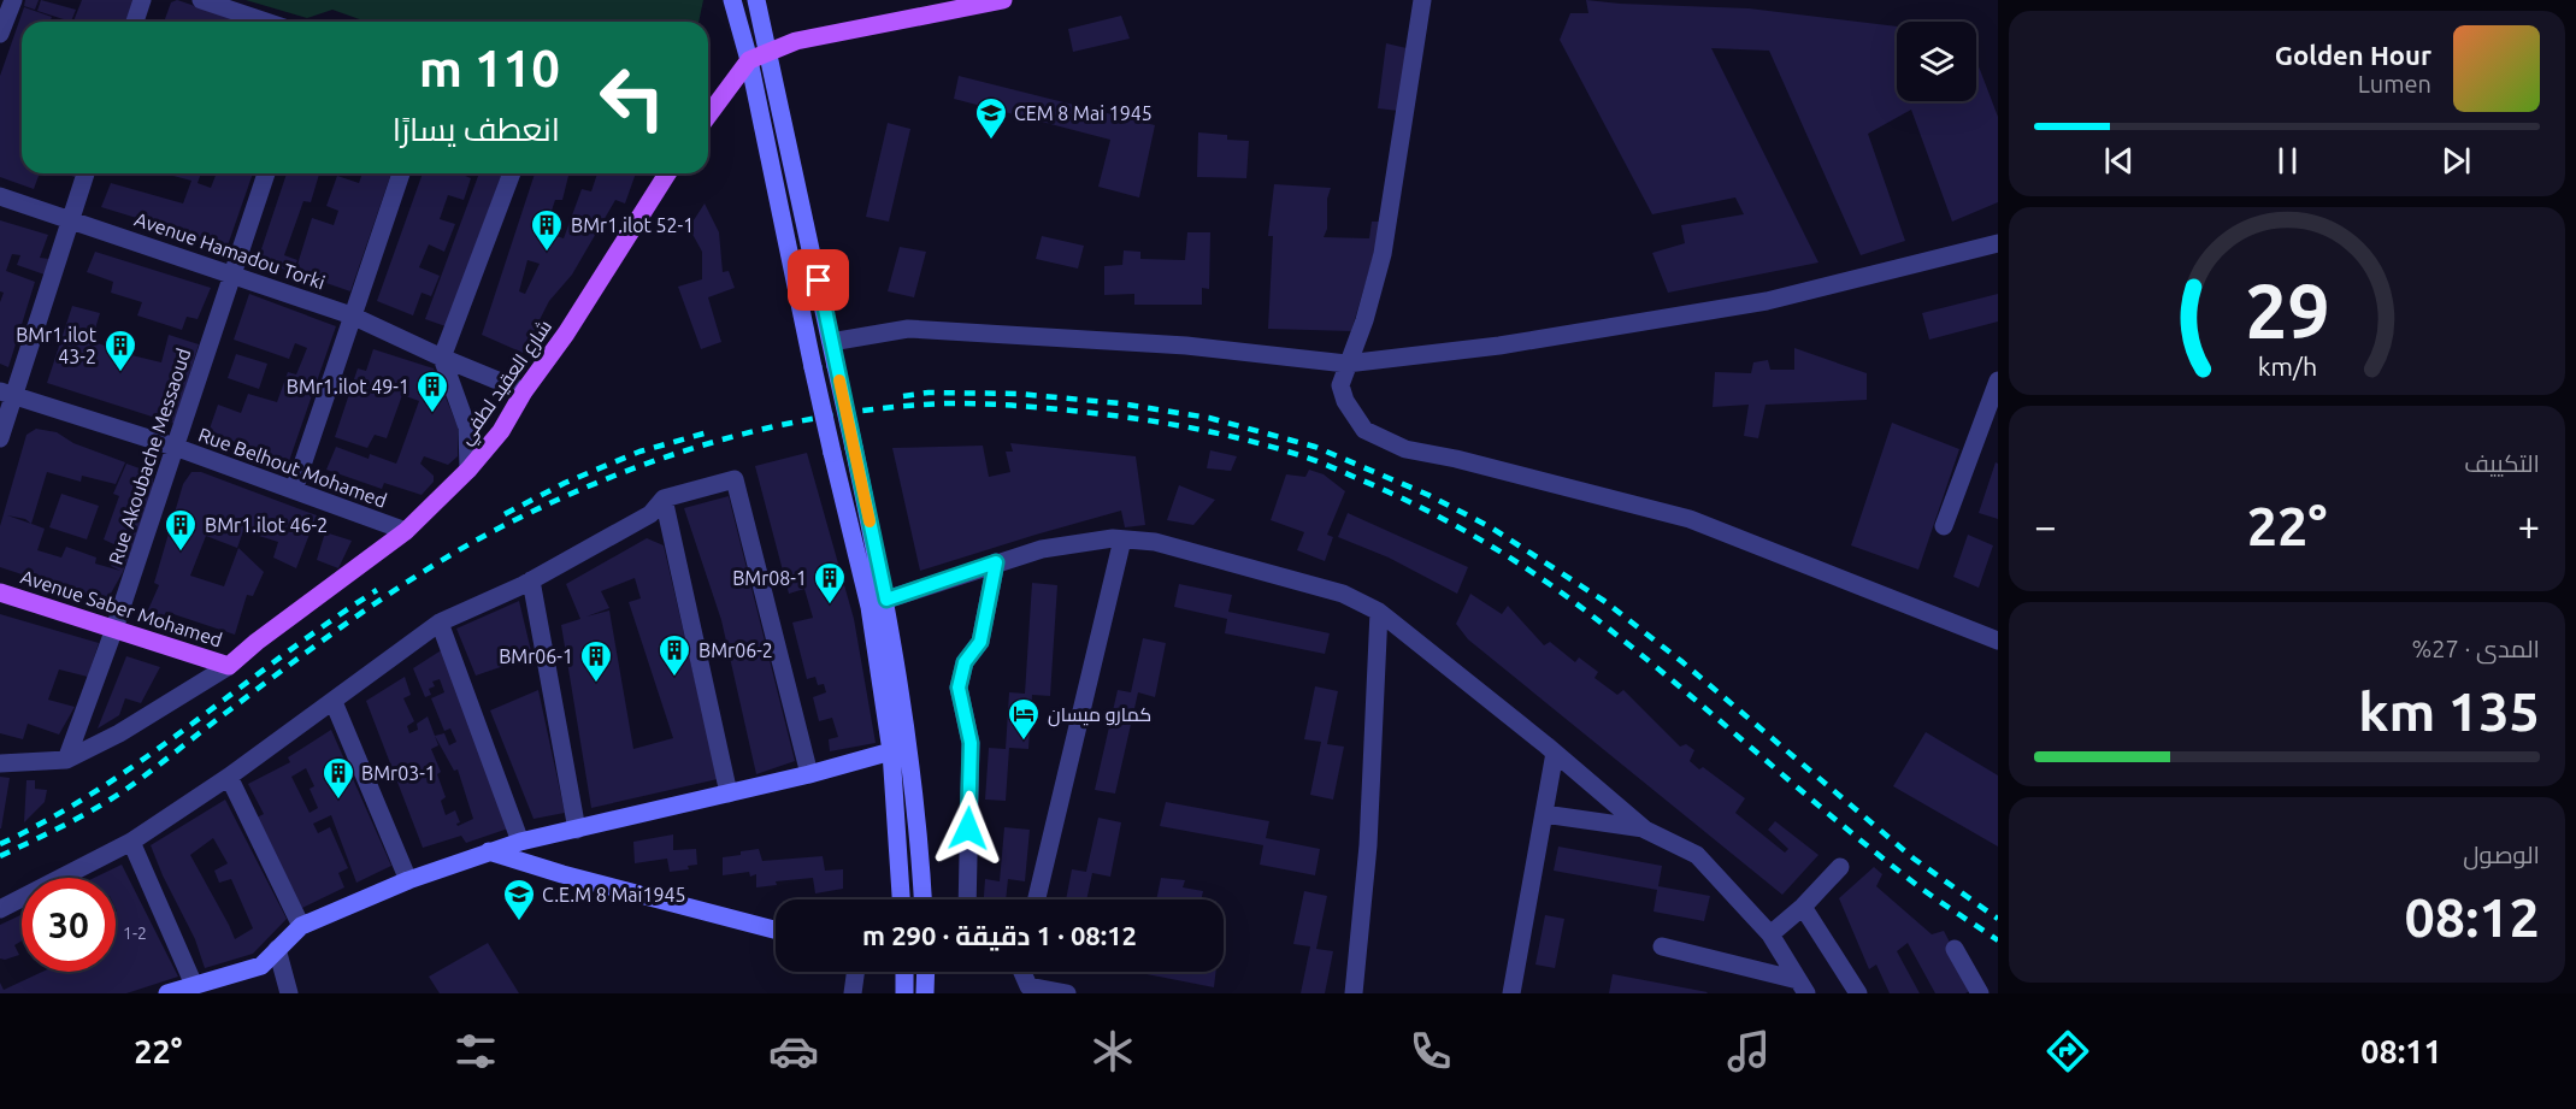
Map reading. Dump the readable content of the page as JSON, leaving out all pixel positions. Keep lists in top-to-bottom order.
{
  "streets": {
    "main road": ["شارع العقيد لطفي", "Avenue Saber Mohamed"],
    "street": ["Avenue Hamadou Torki", "Rue Akoubache Messaoud", "Rue Belhout Mohamed"]
  },
  "crossings": [
    ["Avenue Hamadou Torki", "شارع العقيد لطفي"],
    ["Avenue Hamadou Torki", "Rue Akoubache Messaoud"],
    ["شارع العقيد لطفي", "Rue Belhout Mohamed"],
    ["شارع العقيد لطفي", "Avenue Saber Mohamed"],
    ["Rue Akoubache Messaoud", "Rue Belhout Mohamed"],
    ["Rue Akoubache Messaoud", "Avenue Saber Mohamed"]
  ],
  "places": {
    "school or university": ["CEM 8 Mai 1945", "C.E.M 8 Mai1945"],
    "building": [
      "BMr1.ilot 52-1",
      "BMr1.ilot 43-2",
      "BMr1.ilot 49-1",
      "BMr1.ilot 46-2",
      "BMr08-1",
      "BMr06-2",
      "BMr06-1",
      "BMr03-1"
    ],
    "hotel": ["كمارو ميسان"]
  },
  "house_numbers": ["1-2"],
  "page": {
    "turn": ["110 m", "انعطف يسارًا"],
    "song": ["Golden Hour", "Lumen"],
    "tile": [
      "التكييف",
      ["المدى · 27%", "135 km"],
      ["الوصول", "08:12"]
    ],
    "heat": ["−", "22°", "+"],
    "limit": "30",
    "trip": "08:12 · 1 دقيقة · 290 m",
    "tabs": ["08:11", "22°"],
    "gauge": ["29", "km/h"]
  }
}
